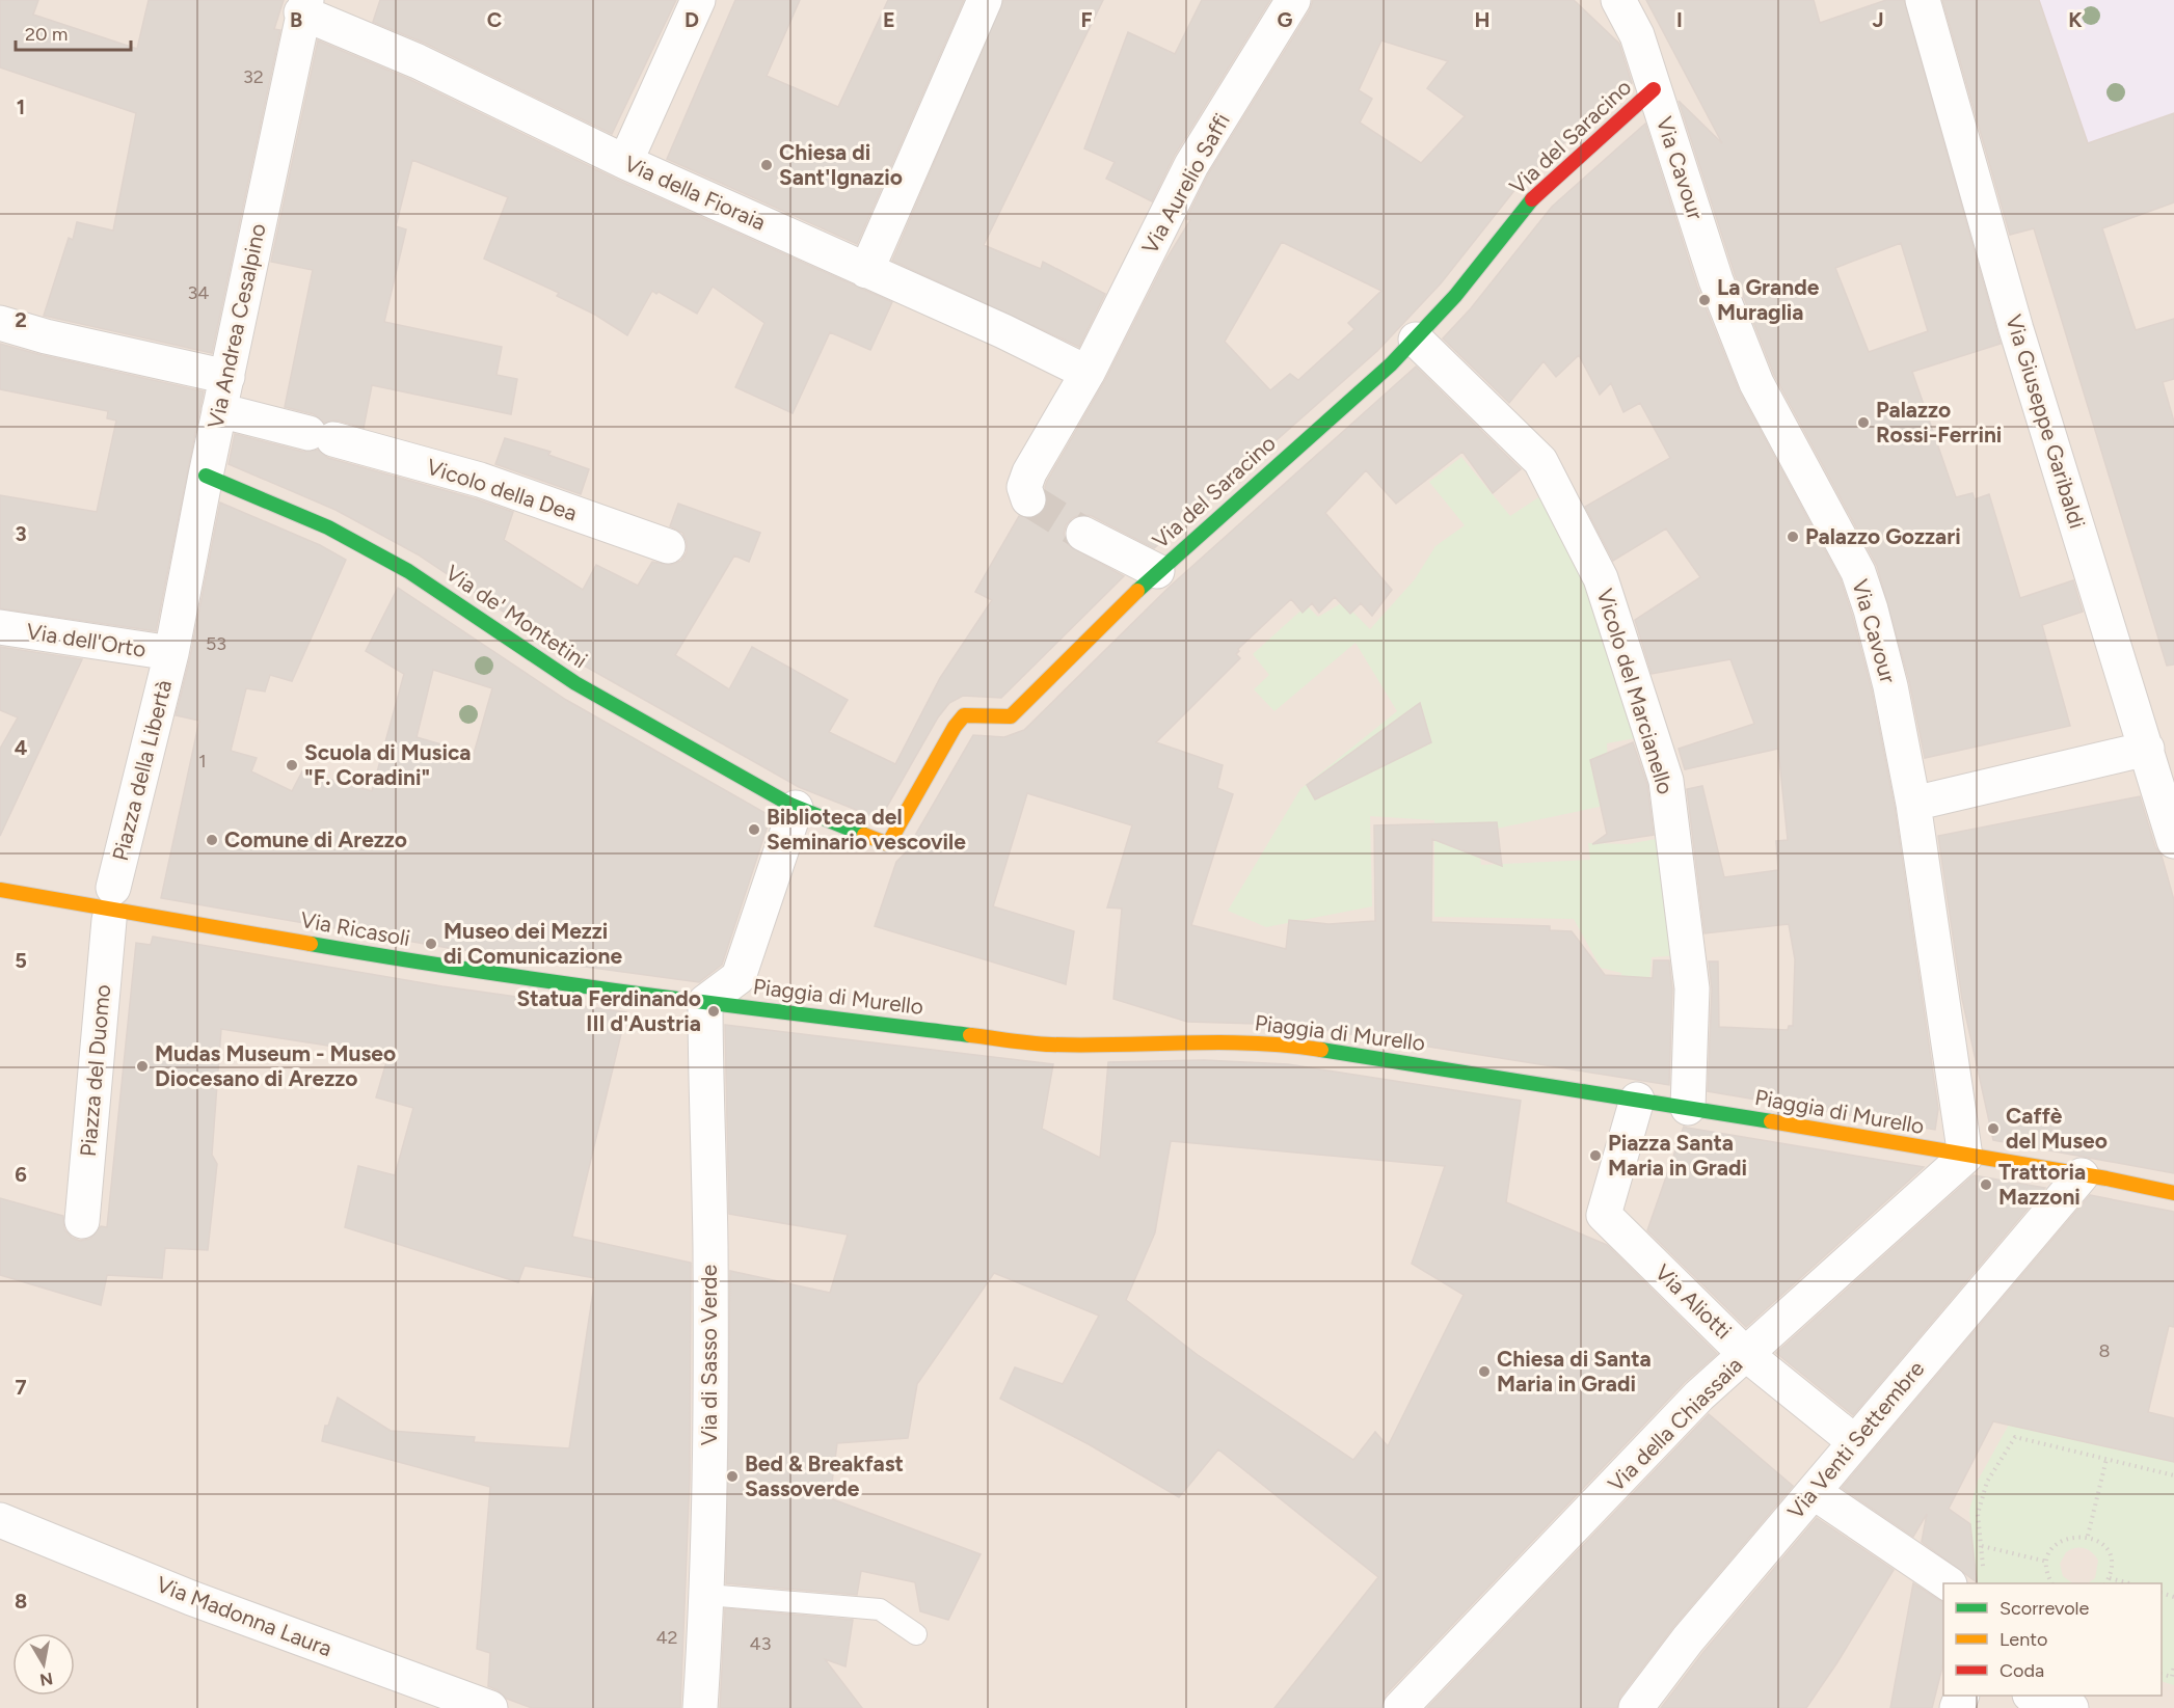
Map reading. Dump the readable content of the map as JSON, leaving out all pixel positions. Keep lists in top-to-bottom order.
{
  "streets": {
    "street": [
      "Via del Saracino",
      "Via Cavour",
      "Via Aurelio Saffi",
      "Via della Fioraia",
      "Via Andrea Cesalpino",
      "Via Giuseppe Garibaldi",
      "Vicolo della Dea",
      "Via de' Montetini",
      "Via dell'Orto",
      "Vicolo del Marcianello",
      "Piazza della Libertà",
      "Via Ricasoli",
      "Piaggia di Murello",
      "Piazza del Duomo",
      "Via Aliotti",
      "Via di Sasso Verde",
      "Via della Chiassaia",
      "Via Venti Settembre",
      "Via Madonna Laura"
    ]
  },
  "crossings": [
    ["Via del Saracino", "Via Cavour"],
    ["Via del Saracino", "Via de' Montetini"],
    ["Via del Saracino", "Vicolo del Marcianello"],
    ["Via Cavour", "Piaggia di Murello"],
    ["Via Cavour", "Via della Chiassaia"],
    ["Via Aurelio Saffi", "Via della Fioraia"],
    ["Via della Fioraia", "Via Andrea Cesalpino"],
    ["Via Andrea Cesalpino", "Vicolo della Dea"],
    ["Via Andrea Cesalpino", "Via de' Montetini"],
    ["Via Andrea Cesalpino", "Via dell'Orto"],
    ["Via Andrea Cesalpino", "Piazza della Libertà"],
    ["Via dell'Orto", "Piazza della Libertà"],
    ["Vicolo del Marcianello", "Piaggia di Murello"],
    ["Piazza della Libertà", "Piazza del Duomo"],
    ["Via Ricasoli", "Piaggia di Murello"],
    ["Via Ricasoli", "Via di Sasso Verde"],
    ["Piaggia di Murello", "Via Aliotti"],
    ["Piaggia di Murello", "Via di Sasso Verde"],
    ["Piaggia di Murello", "Via della Chiassaia"],
    ["Piaggia di Murello", "Via Venti Settembre"],
    ["Via Aliotti", "Via della Chiassaia"],
    ["Via Aliotti", "Via Venti Settembre"]
  ],
  "places": [
    "Chiesa di Sant'Ignazio",
    "La Grande Muraglia",
    "Palazzo Rossi-Ferrini",
    "Palazzo Gozzari",
    "Scuola di Musica \"F. Coradini\"",
    "Biblioteca del Seminario vescovile",
    "Comune di Arezzo",
    "Museo dei Mezzi di Comunicazione",
    "Statua Ferdinando III d'Austria",
    "Mudas Museum - Museo Diocesano di Arezzo",
    "Caffè del Museo",
    "Piazza Santa Maria in Gradi",
    "Trattoria Mazzoni",
    "Chiesa di Santa Maria in Gradi",
    "Bed & Breakfast Sassoverde"
  ],
  "house_numbers": [
    "32",
    "34",
    "53",
    "1",
    "8",
    "42",
    "43"
  ],
  "legend": ["Scorrevole", "Lento", "Coda"],
  "scale_bar": "20 m",
  "north": "bottom",
  "grid": {
    "columns": [
      "B",
      "C",
      "D",
      "E",
      "F",
      "G",
      "H",
      "I",
      "J",
      "K"
    ],
    "rows": [
      "1",
      "2",
      "3",
      "4",
      "5",
      "6",
      "7",
      "8"
    ]
  }
}
